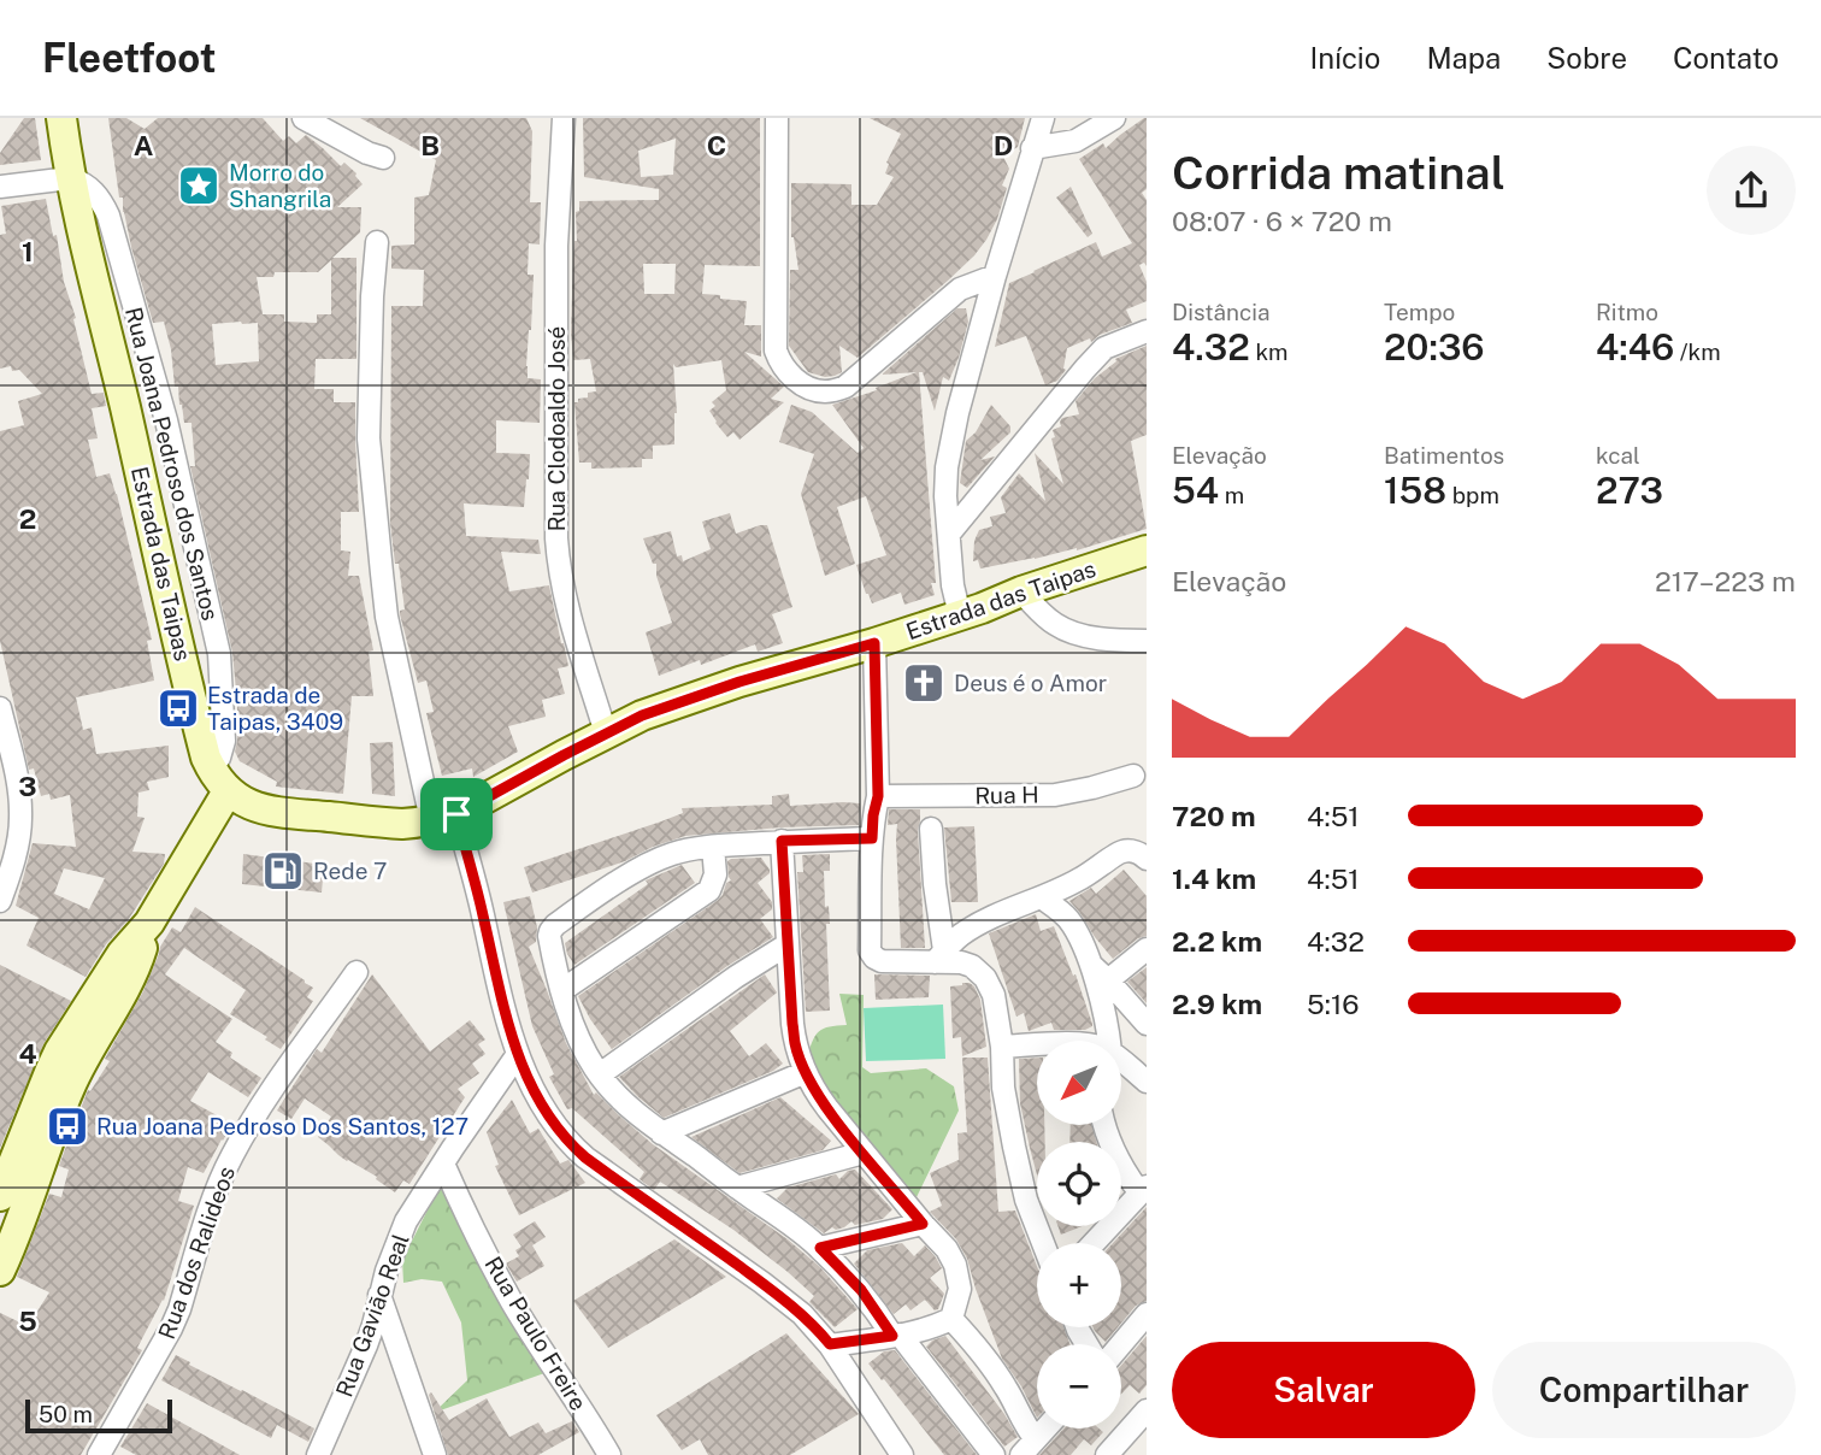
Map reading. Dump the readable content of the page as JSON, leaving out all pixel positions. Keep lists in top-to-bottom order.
{
  "streets": {
    "main road": ["Estrada das Taipas"],
    "street": [
      "Rua Clodoaldo José",
      "Rua H",
      "Rua dos Ralideos",
      "Rua Gavião Real",
      "Rua Paulo Freire"
    ]
  },
  "crossings": [
    ["Rua Clodoaldo José", "Estrada das Taipas"],
    ["Rua Gavião Real", "Rua Paulo Freire"]
  ],
  "places": {
    "place": ["Morro do Shangrila"],
    "church": ["Deus é o Amor"],
    "bus stop": ["Estrada de Taipas, 3409", "Rua Joana Pedroso Dos Santos, 127"],
    "fuel station": ["Rede 7"]
  },
  "scale_bar": "50 m",
  "north": "bottom left",
  "page": {
    "header": "Fleetfoot",
    "nav": [
      "Início",
      "Mapa",
      "Sobre",
      "Contato"
    ],
    "heading": ["Corrida matinal", "08:07 · 6 × 720 m"],
    "stats": [
      ["Distância", "4.32 km"],
      ["Tempo", "20:36"],
      ["Ritmo", "4:46 /km"],
      ["Elevação", "54 m"],
      ["Batimentos", "158 bpm"],
      ["kcal", "273"]
    ],
    "chart": ["Elevação", "217–223 m"],
    "list": [
      {
        "name": "720 m",
        "note": "4:51"
      },
      {
        "name": "1.4 km",
        "note": "4:51"
      },
      {
        "name": "2.2 km",
        "note": "4:32"
      },
      {
        "name": "2.9 km",
        "note": "5:16"
      }
    ],
    "map_buttons": ["+", "−"],
    "buttons": ["Salvar", "Compartilhar"],
    "scale": "50 m"
  },
  "grid": {
    "columns": [
      "A",
      "B",
      "C",
      "D"
    ],
    "rows": [
      "1",
      "2",
      "3",
      "4",
      "5"
    ]
  }
}
